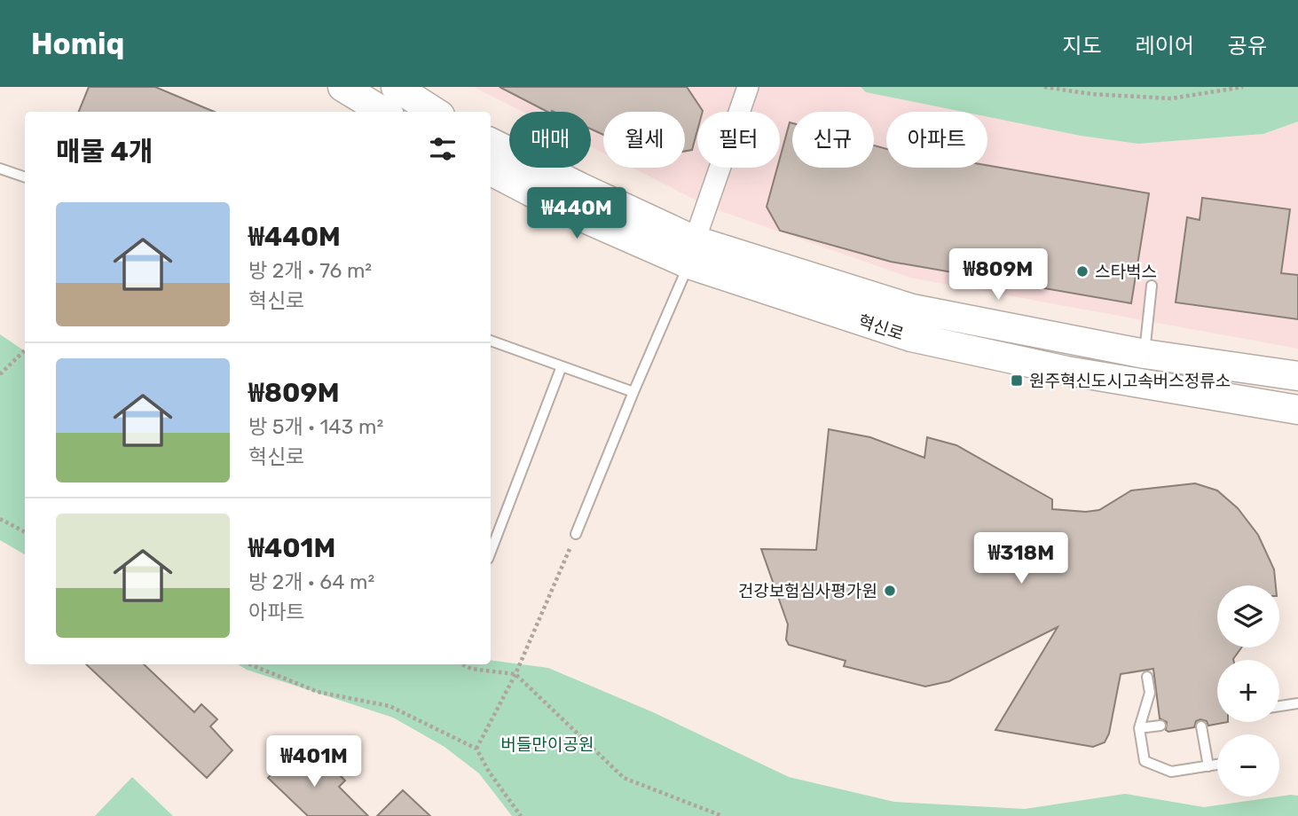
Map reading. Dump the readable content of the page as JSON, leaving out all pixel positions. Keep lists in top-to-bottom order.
{
  "streets": {
    "street": ["혁신로"]
  },
  "parks": ["버들만이공원"],
  "places": {
    "other": ["스타벅스", "건강보험심사평가원"],
    "transit": ["원주혁신도시고속버스정류소"]
  },
  "page": {
    "header": "Homiq",
    "nav": ["지도", "레이어", "공유"],
    "chip": [
      "매매",
      "월세",
      "필터",
      "신규",
      "아파트"
    ],
    "heading": "매물 4개",
    "list": [
      {
        "name": "₩440M",
        "note": "방 2개 · 76 m² · 혁신로"
      },
      {
        "name": "₩809M",
        "note": "방 5개 · 143 m² · 혁신로"
      },
      {
        "name": "₩401M",
        "note": "방 2개 · 64 m² · 아파트"
      }
    ],
    "price": [
      "₩440M",
      "₩809M",
      "₩318M",
      "₩401M"
    ],
    "map_buttons": ["+", "−"]
  }
}
